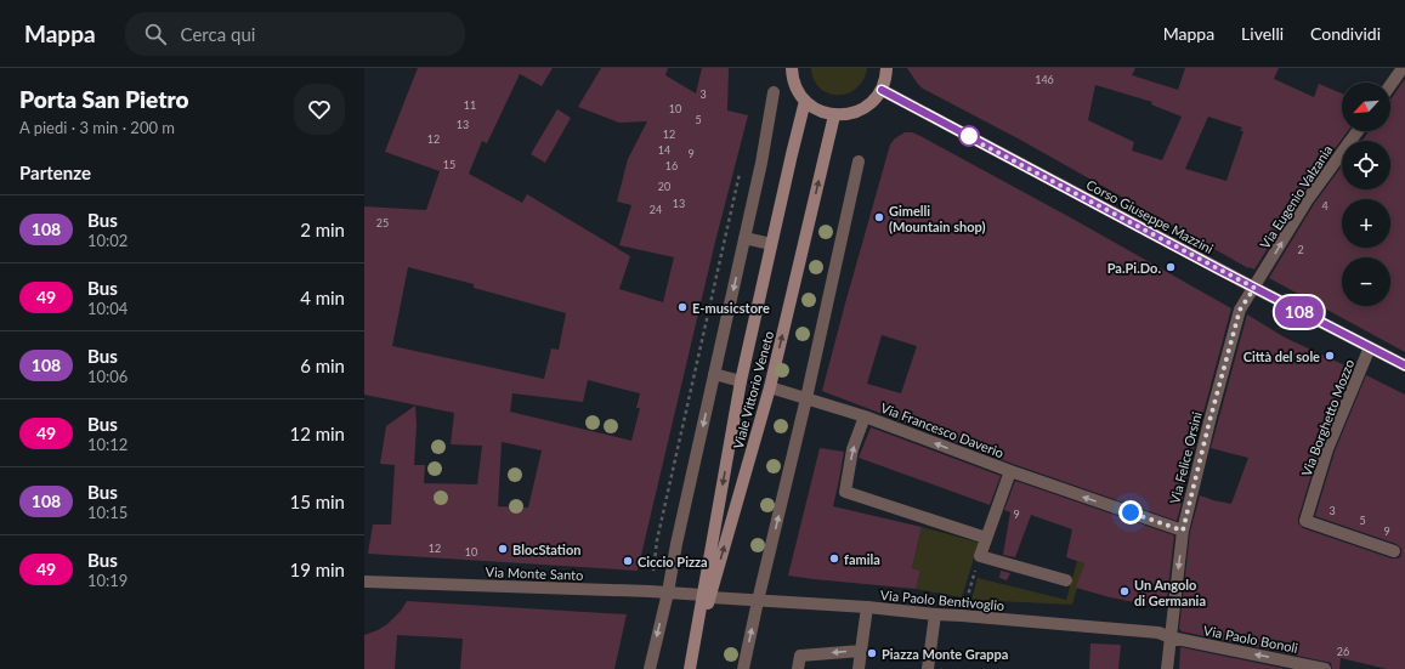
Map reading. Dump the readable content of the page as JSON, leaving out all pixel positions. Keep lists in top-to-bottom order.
{
  "streets": {
    "main road": ["Viale Vittorio Veneto"],
    "street": [
      "Via Eugenio Valzania",
      "Corso Giuseppe Mazzini",
      "Via Borghetto Mozzo",
      "Via Francesco Daverio",
      "Via Felice Orsini",
      "Via Monte Santo",
      "Via Paolo Bentivoglio",
      "Via Paolo Bonoli"
    ]
  },
  "crossings": [
    ["Via Eugenio Valzania", "Corso Giuseppe Mazzini"],
    ["Via Eugenio Valzania", "Via Felice Orsini"],
    ["Corso Giuseppe Mazzini", "Via Borghetto Mozzo"],
    ["Corso Giuseppe Mazzini", "Via Felice Orsini"],
    ["Viale Vittorio Veneto", "Via Francesco Daverio"],
    ["Viale Vittorio Veneto", "Via Monte Santo"],
    ["Viale Vittorio Veneto", "Via Paolo Bentivoglio"],
    ["Via Francesco Daverio", "Via Felice Orsini"],
    ["Via Felice Orsini", "Via Paolo Bentivoglio"],
    ["Via Felice Orsini", "Via Paolo Bonoli"],
    ["Via Monte Santo", "Via Paolo Bentivoglio"],
    ["Via Paolo Bentivoglio", "Via Paolo Bonoli"]
  ],
  "one_way": ["Via Eugenio Valzania", "Via Paolo Bonoli"],
  "places": [
    "Gimelli (Mountain shop)",
    "Pa.Pi.Do.",
    "E-musicstore",
    "Città del sole",
    "BlocStation",
    "famila",
    "Ciccio Pizza",
    "Un Angolo di Germania",
    "Piazza Monte Grappa"
  ],
  "lines": ["bus line 108"],
  "house_numbers": [
    "146",
    "3",
    "11",
    "10",
    "5",
    "13",
    "12",
    "12",
    "14",
    "9",
    "15",
    "16",
    "20",
    "13",
    "4",
    "24",
    "25",
    "2",
    "3",
    "9",
    "5",
    "9",
    "12",
    "10",
    "26"
  ],
  "north": "bottom left",
  "page": {
    "header": "Mappa",
    "search": "Cerca qui",
    "nav": ["Mappa", "Livelli", "Condividi"],
    "heading": [
      ["Porta San Pietro", "A piedi · 3 min · 200 m"],
      "Partenze"
    ],
    "on_map": "108",
    "map_buttons": ["+", "−"],
    "list": [
      {
        "mark": "108",
        "name": "Bus",
        "note": "10:02",
        "value": "2 min"
      },
      {
        "mark": "49",
        "name": "Bus",
        "note": "10:04",
        "value": "4 min"
      },
      {
        "mark": "108",
        "name": "Bus",
        "note": "10:06",
        "value": "6 min"
      },
      {
        "mark": "49",
        "name": "Bus",
        "note": "10:12",
        "value": "12 min"
      },
      {
        "mark": "108",
        "name": "Bus",
        "note": "10:15",
        "value": "15 min"
      },
      {
        "mark": "49",
        "name": "Bus",
        "note": "10:19",
        "value": "19 min"
      }
    ]
  }
}
